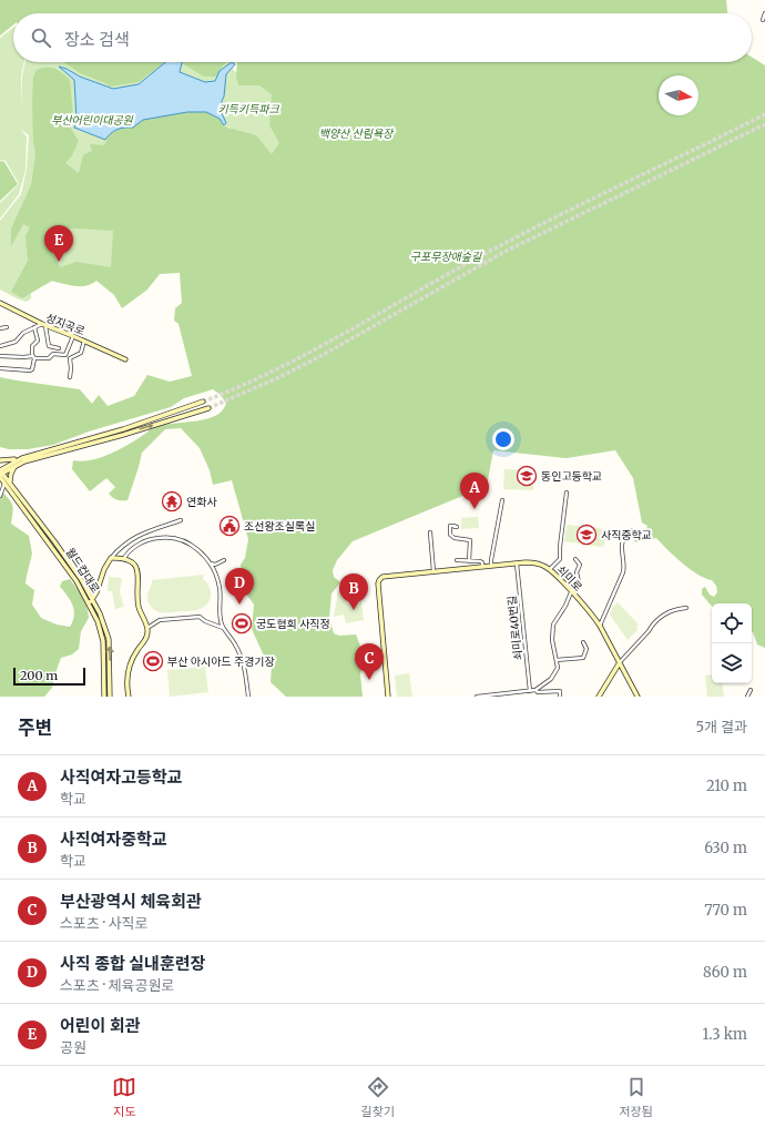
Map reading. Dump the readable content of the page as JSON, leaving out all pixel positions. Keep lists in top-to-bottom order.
{
  "streets": {
    "main road": ["성지곡로", "월드컵대로", "쇠미로"],
    "street": ["쇠미로40번길"]
  },
  "crossings": [
    ["쇠미로", "쇠미로40번길"]
  ],
  "parks": [
    "키득키득파크",
    "부산어린이대공원",
    "백양산 산림욕장",
    "구포무장애숲길"
  ],
  "places": {
    "school or university": ["동인고등학교", "사직중학교"],
    "temple": ["연화사"],
    "public building": ["조선왕조실록실"],
    "sports": ["궁도협회 사직정", "부산 아시아드 주경기장"]
  },
  "scale_bar": "200 m",
  "north": "right",
  "page": {
    "search": "장소 검색",
    "pins": [
      "E",
      "A",
      "D",
      "B",
      "C"
    ],
    "scale": "200 m",
    "heading": ["주변", "5개 결과"],
    "list": [
      {
        "mark": "A",
        "name": "사직여자고등학교",
        "note": "학교",
        "value": "210 m"
      },
      {
        "mark": "B",
        "name": "사직여자중학교",
        "note": "학교",
        "value": "630 m"
      },
      {
        "mark": "C",
        "name": "부산광역시 체육회관",
        "note": "스포츠 · 사직로",
        "value": "770 m"
      },
      {
        "mark": "D",
        "name": "사직 종합 실내훈련장",
        "note": "스포츠 · 체육공원로",
        "value": "860 m"
      },
      {
        "mark": "E",
        "name": "어린이 회관",
        "note": "공원",
        "value": "1.3 km"
      }
    ],
    "nav": ["지도", "길찾기", "저장됨"]
  }
}
